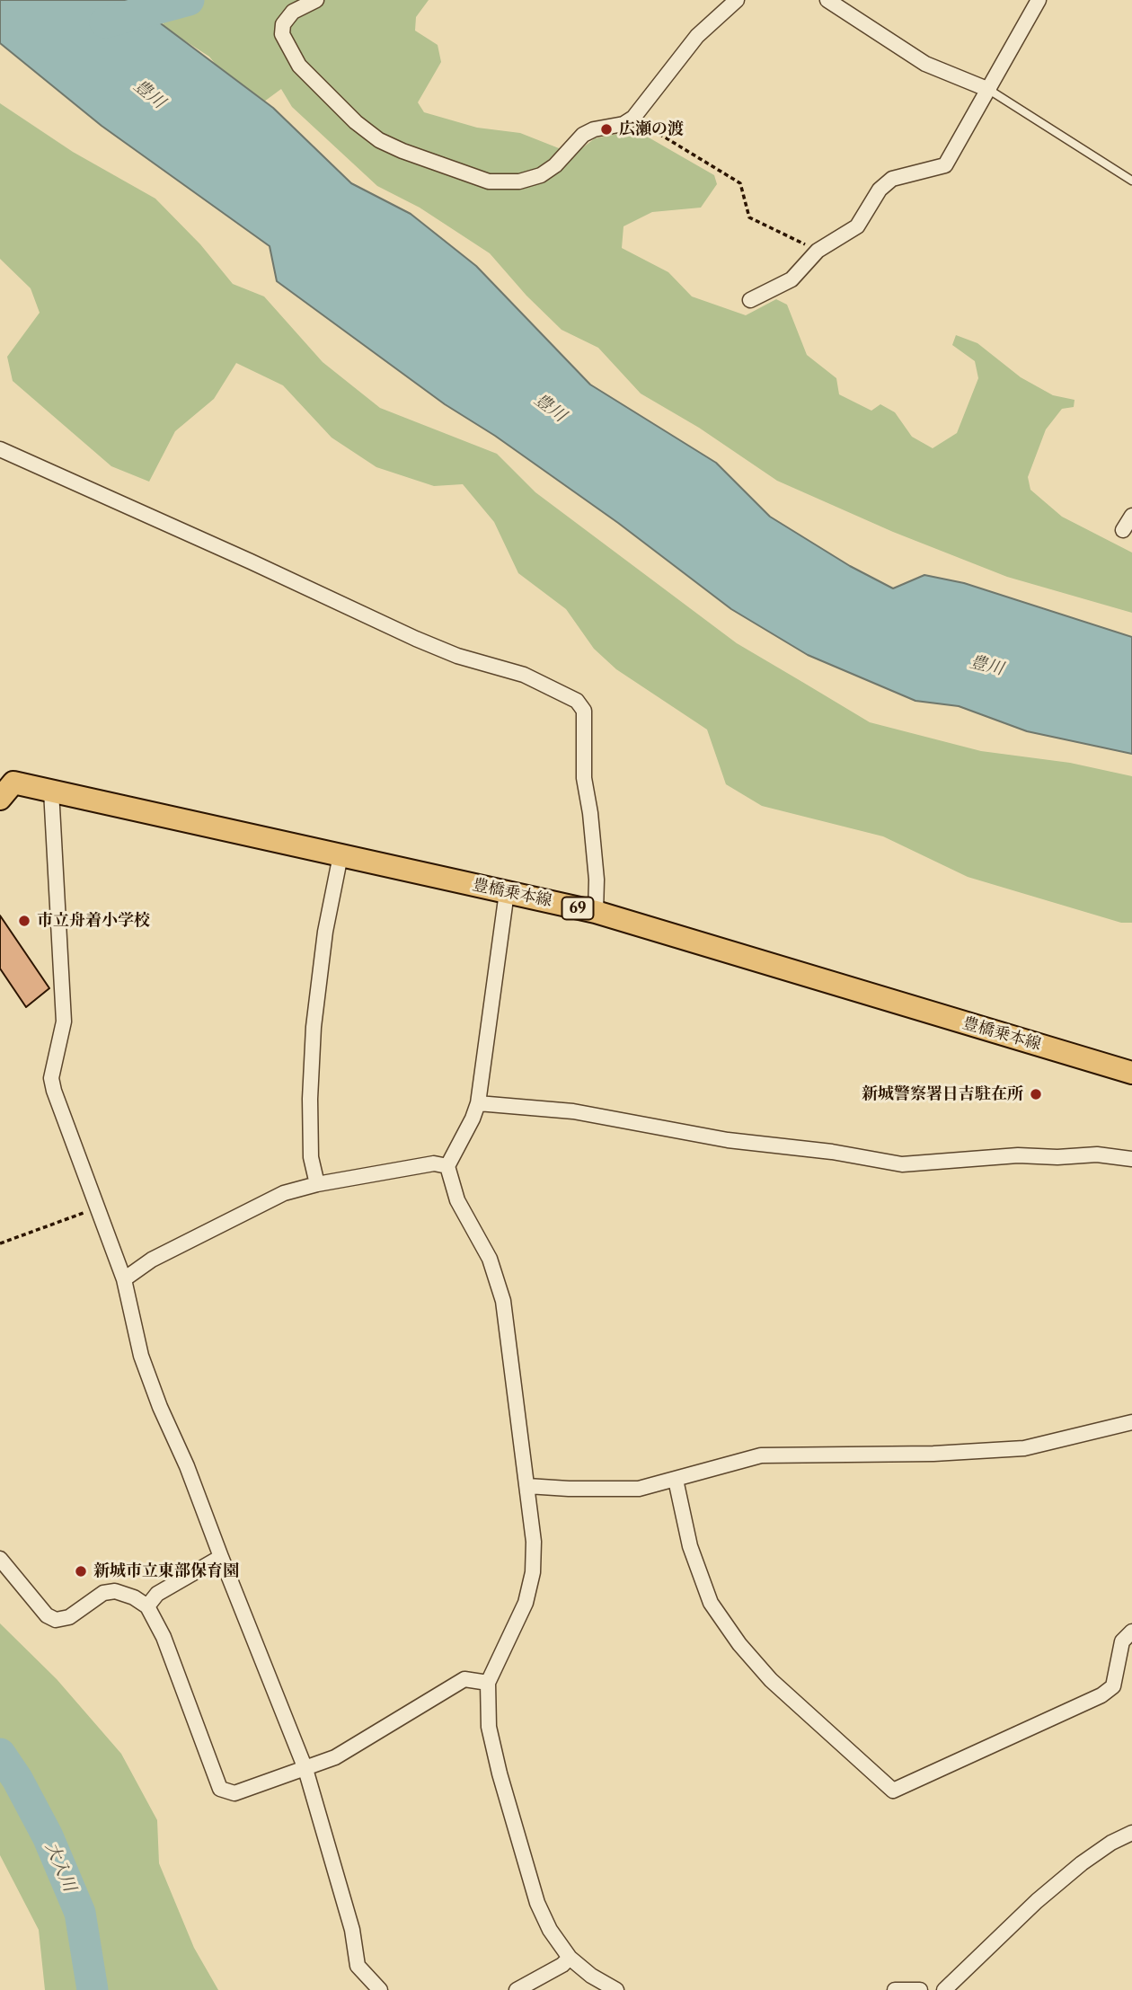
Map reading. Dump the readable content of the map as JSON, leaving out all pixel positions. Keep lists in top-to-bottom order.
{
  "streets": {
    "main road": ["豊橋乗本線", "69"]
  },
  "water": ["豊川", "大入川"],
  "places": [
    "広瀬の渡",
    "市立舟着小学校",
    "新城警察署日吉駐在所",
    "新城市立東部保育園"
  ]
}
